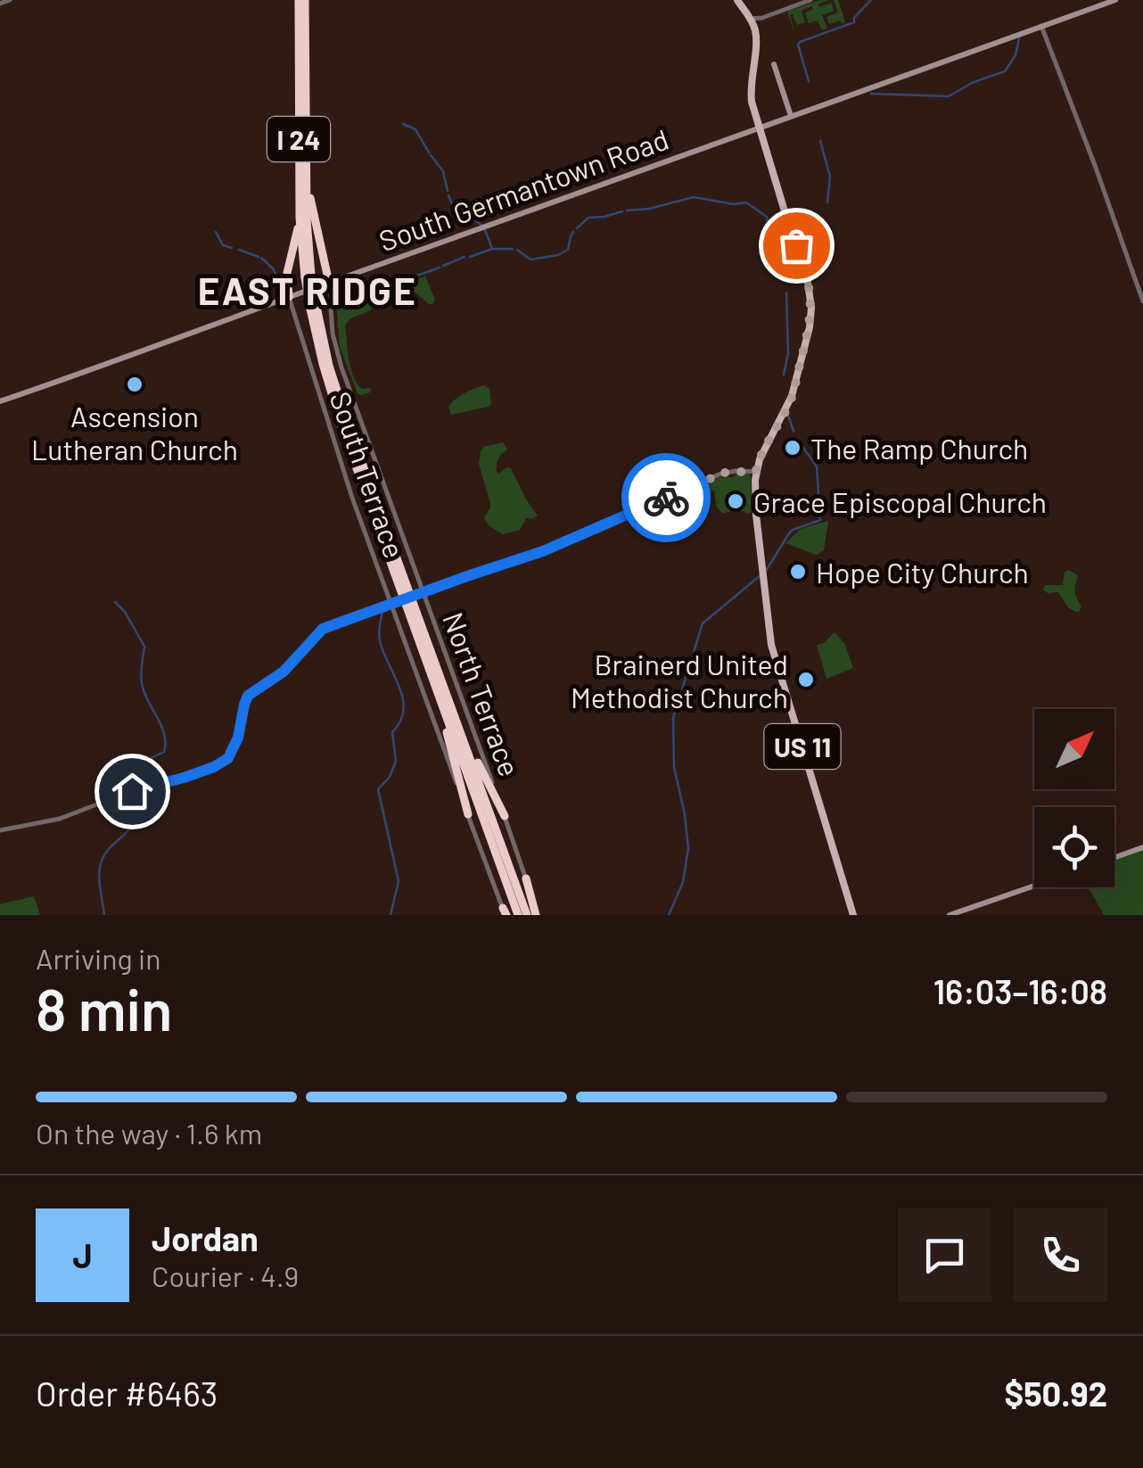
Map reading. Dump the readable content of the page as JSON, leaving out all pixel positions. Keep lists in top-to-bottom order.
{
  "streets": {
    "highway": ["I 24"],
    "main road": ["South Germantown Road", "US 11"],
    "street": ["South Terrace", "North Terrace"]
  },
  "crossings": [
    ["South Germantown Road", "South Terrace"],
    ["South Germantown Road", "North Terrace"],
    ["South Germantown Road", "US 11"]
  ],
  "districts": ["EAST RIDGE"],
  "places": [
    "Ascension Lutheran Church",
    "The Ramp Church",
    "Grace Episcopal Church",
    "Hope City Church",
    "Brainerd United Methodist Church"
  ],
  "north": "top right",
  "page": {
    "heading": ["8 min", "Arriving in", "16:03–16:08"],
    "panel": [
      "Jordan",
      "Courier · 4.9",
      "Order #6463",
      "$50.92"
    ],
    "bar": "On the way · 1.6 km",
    "round": "J"
  }
}
